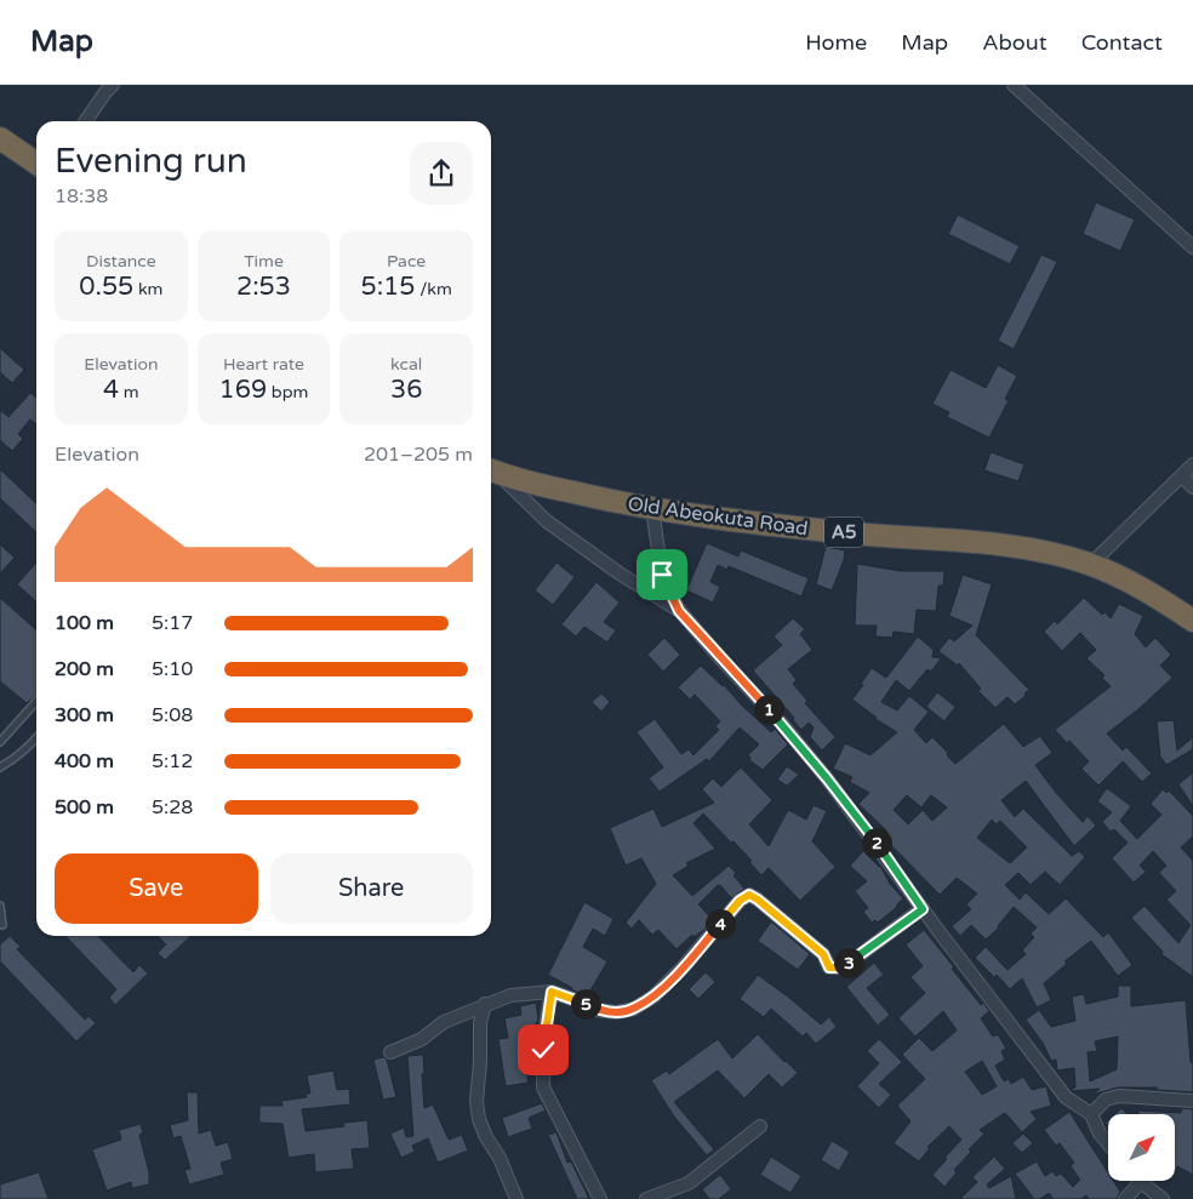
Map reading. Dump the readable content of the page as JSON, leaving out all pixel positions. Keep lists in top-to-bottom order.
{
  "streets": {
    "highway": ["Old Abeokuta Road", "A5"]
  },
  "north": "top right",
  "page": {
    "header": "Map",
    "nav": [
      "Home",
      "Map",
      "About",
      "Contact"
    ],
    "heading": ["Evening run", "18:38"],
    "stats": [
      ["Distance", "0.55 km"],
      ["Time", "2:53"],
      ["Pace", "5:15 /km"],
      ["Elevation", "4 m"],
      ["Heart rate", "169 bpm"],
      ["kcal", "36"]
    ],
    "chart": ["Elevation", "201–205 m"],
    "list": [
      {
        "name": "100 m",
        "note": "5:17"
      },
      {
        "name": "200 m",
        "note": "5:10"
      },
      {
        "name": "300 m",
        "note": "5:08"
      },
      {
        "name": "400 m",
        "note": "5:12"
      },
      {
        "name": "500 m",
        "note": "5:28"
      }
    ],
    "pins": [
      "1",
      "2",
      "4",
      "3",
      "5"
    ],
    "buttons": ["Save", "Share"]
  }
}
